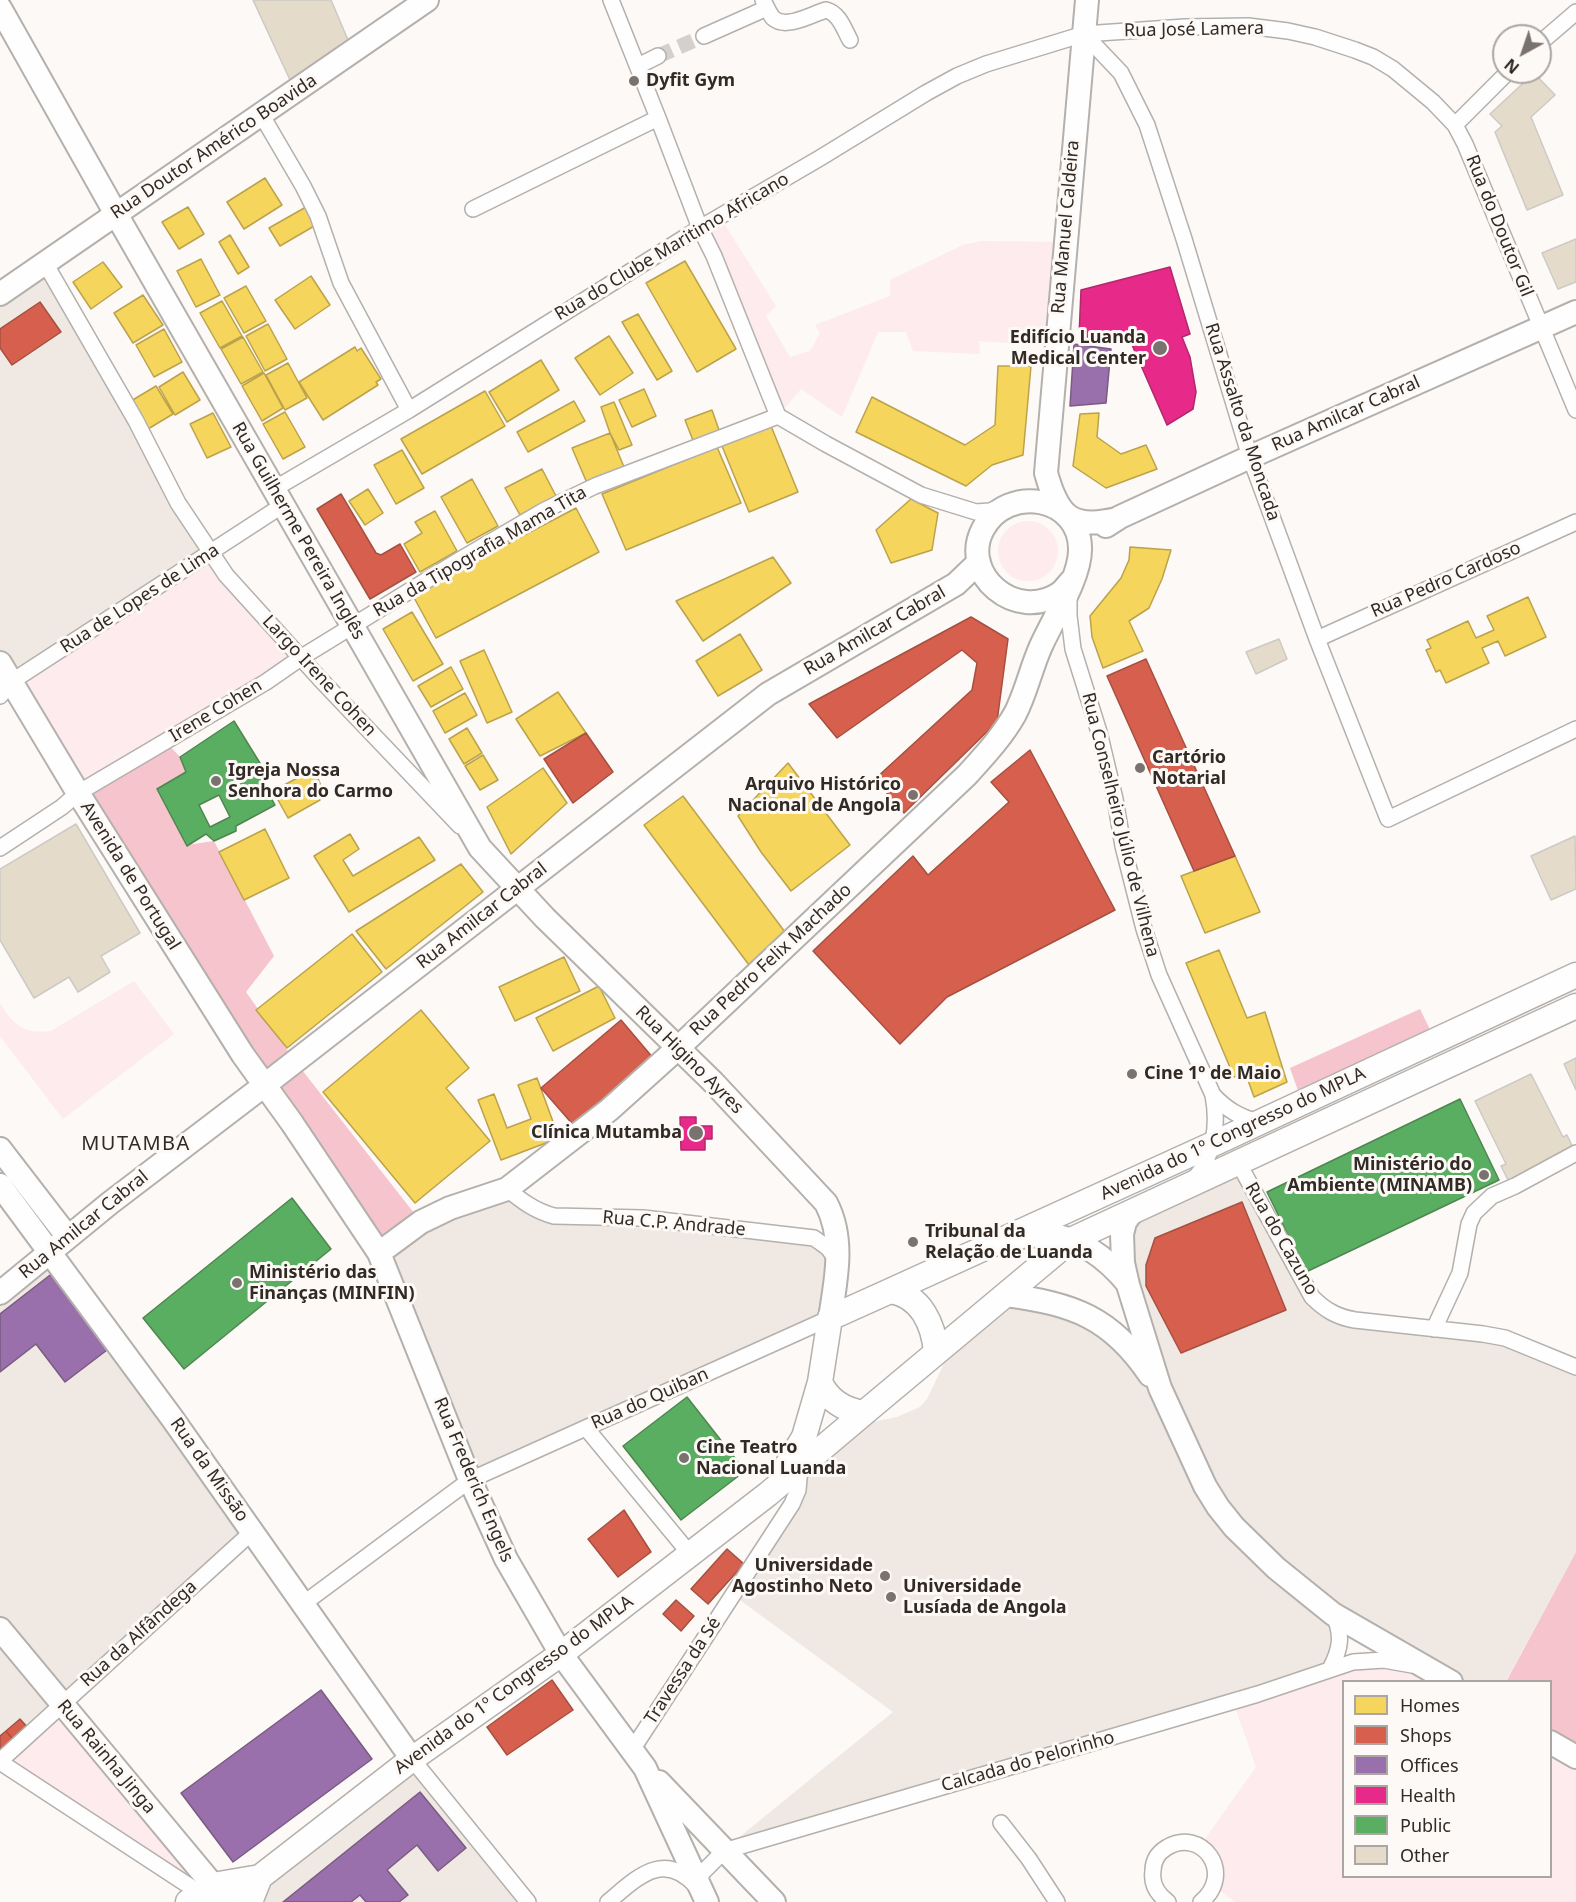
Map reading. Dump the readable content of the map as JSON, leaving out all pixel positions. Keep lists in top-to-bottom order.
{
  "streets": {
    "main road": ["Avenida do 1º Congresso do MPLA"],
    "street": [
      "Rua José Lamera",
      "Rua Doutor Américo Boavida",
      "Rua do Doutor Gil",
      "Rua Manuel Caldeira",
      "Rua do Clube Maritimo Africano",
      "Rua Amilcar Cabral",
      "Rua Assalto da Moncada",
      "Rua Guilherme Pereira Inglês",
      "Rua da Tipografia Mama Tita",
      "Rua Pedro Cardoso",
      "Rua de Lopes de Lima",
      "Largo Irene Cohen",
      "Irene Cohen",
      "Rua Conselheiro Júlio de Vilhena",
      "Avenida de Portugal",
      "Rua Pedro Felix Machado",
      "Rua Higino Ayres",
      "Rua C.P. Andrade",
      "Rua do Cazuno",
      "Rua do Quiban",
      "Rua da Missão",
      "Rua Frederich Engels",
      "Rua da Alfândega",
      "Travessa da Sé",
      "Rua Rainha Jinga",
      "Calcada do Pelorinho"
    ]
  },
  "crossings": [
    ["Rua José Lamera", "Rua do Doutor Gil"],
    ["Rua José Lamera", "Rua Manuel Caldeira"],
    ["Rua José Lamera", "Rua do Clube Maritimo Africano"],
    ["Rua José Lamera", "Rua Assalto da Moncada"],
    ["Rua Doutor Américo Boavida", "Rua Guilherme Pereira Inglês"],
    ["Rua Doutor Américo Boavida", "Largo Irene Cohen"],
    ["Rua do Doutor Gil", "Rua Amilcar Cabral"],
    ["Rua Manuel Caldeira", "Rua do Clube Maritimo Africano"],
    ["Rua Manuel Caldeira", "Rua Amilcar Cabral"],
    ["Rua Manuel Caldeira", "Rua Assalto da Moncada"],
    ["Rua Manuel Caldeira", "Rua Conselheiro Júlio de Vilhena"],
    ["Rua Manuel Caldeira", "Rua Pedro Felix Machado"],
    ["Rua do Clube Maritimo Africano", "Rua Assalto da Moncada"],
    ["Rua do Clube Maritimo Africano", "Rua Guilherme Pereira Inglês"],
    ["Rua do Clube Maritimo Africano", "Rua de Lopes de Lima"],
    ["Rua Amilcar Cabral", "Rua Assalto da Moncada"],
    ["Rua Amilcar Cabral", "Rua Conselheiro Júlio de Vilhena"],
    ["Rua Amilcar Cabral", "Avenida de Portugal"],
    ["Rua Amilcar Cabral", "Rua Pedro Felix Machado"],
    ["Rua Amilcar Cabral", "Rua Higino Ayres"],
    ["Rua Amilcar Cabral", "Rua da Missão"],
    ["Rua Amilcar Cabral", "Rua Frederich Engels"],
    ["Rua Assalto da Moncada", "Rua Pedro Cardoso"],
    ["Rua Guilherme Pereira Inglês", "Rua da Tipografia Mama Tita"],
    ["Rua Guilherme Pereira Inglês", "Rua de Lopes de Lima"],
    ["Rua Guilherme Pereira Inglês", "Largo Irene Cohen"],
    ["Rua Guilherme Pereira Inglês", "Irene Cohen"],
    ["Rua Guilherme Pereira Inglês", "Rua Higino Ayres"],
    ["Rua da Tipografia Mama Tita", "Irene Cohen"],
    ["Rua de Lopes de Lima", "Largo Irene Cohen"],
    ["Rua de Lopes de Lima", "Avenida de Portugal"],
    ["Largo Irene Cohen", "Irene Cohen"],
    ["Largo Irene Cohen", "Rua Higino Ayres"],
    ["Irene Cohen", "Avenida de Portugal"],
    ["Rua Conselheiro Júlio de Vilhena", "Rua Pedro Felix Machado"],
    ["Rua Conselheiro Júlio de Vilhena", "Avenida do 1º Congresso do MPLA"],
    ["Avenida de Portugal", "Rua Frederich Engels"],
    ["Rua Pedro Felix Machado", "Rua Higino Ayres"],
    ["Rua Pedro Felix Machado", "Rua C.P. Andrade"],
    ["Rua Pedro Felix Machado", "Rua Frederich Engels"],
    ["Rua Higino Ayres", "Avenida do 1º Congresso do MPLA"],
    ["Rua Higino Ayres", "Rua C.P. Andrade"],
    ["Rua Higino Ayres", "Rua do Quiban"],
    ["Avenida do 1º Congresso do MPLA", "Rua do Cazuno"],
    ["Avenida do 1º Congresso do MPLA", "Rua do Quiban"],
    ["Avenida do 1º Congresso do MPLA", "Rua da Missão"],
    ["Avenida do 1º Congresso do MPLA", "Rua Frederich Engels"],
    ["Avenida do 1º Congresso do MPLA", "Travessa da Sé"],
    ["Avenida do 1º Congresso do MPLA", "Rua Rainha Jinga"],
    ["Rua do Quiban", "Rua da Missão"],
    ["Rua do Quiban", "Rua Frederich Engels"],
    ["Rua da Missão", "Rua da Alfândega"],
    ["Rua Frederich Engels", "Travessa da Sé"],
    ["Rua da Alfândega", "Rua Rainha Jinga"]
  ],
  "districts": ["MUTAMBA"],
  "places": [
    "Dyfit Gym",
    "Edifício Luanda Medical Center",
    "Cartório Notarial",
    "Igreja Nossa Senhora do Carmo",
    "Arquivo Histórico Nacional de Angola",
    "Cine 1º de Maio",
    "Clínica Mutamba",
    "Ministério do Ambiente (MINAMB)",
    "Tribunal da Relação de Luanda",
    "Ministério das Finanças (MINFIN)",
    "Cine Teatro Nacional Luanda",
    "Universidade Agostinho Neto",
    "Universidade Lusíada de Angola"
  ],
  "legend": [
    "Homes",
    "Shops",
    "Offices",
    "Health",
    "Public",
    "Other"
  ],
  "north": "bottom left"
}
